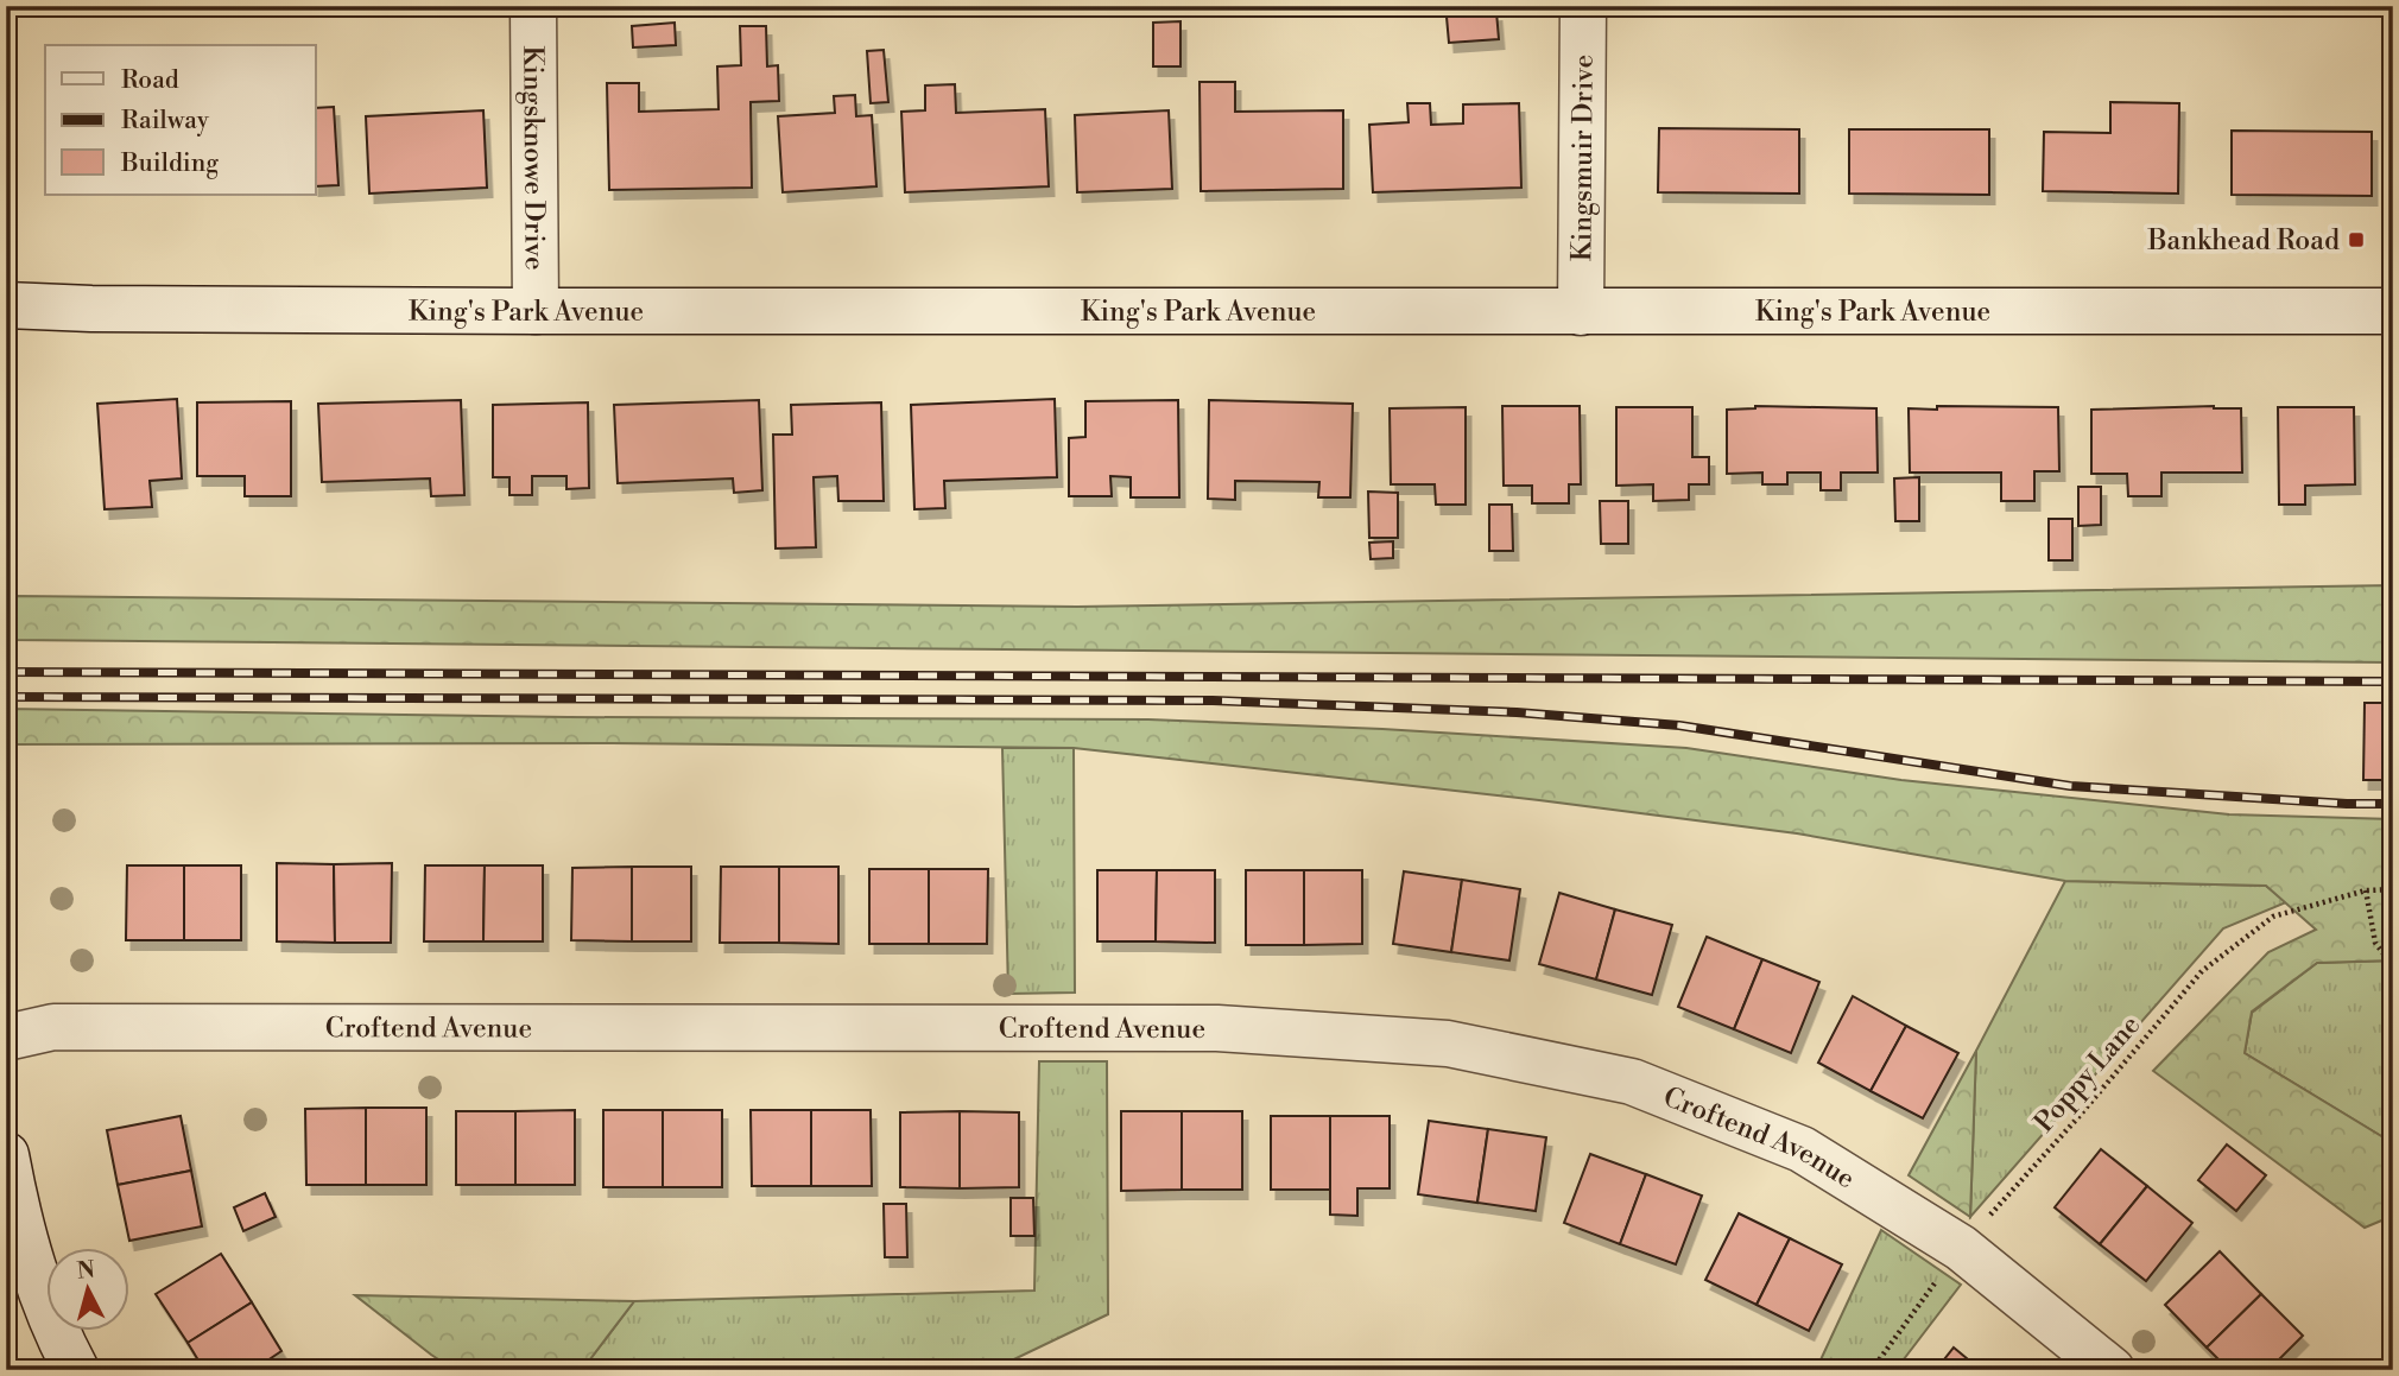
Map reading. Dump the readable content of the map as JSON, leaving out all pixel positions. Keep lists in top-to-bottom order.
{
  "streets": {
    "street": [
      "Kingsknowe Drive",
      "Kingsmuir Drive",
      "King's Park Avenue",
      "Croftend Avenue"
    ],
    "path": ["Poppy Lane"]
  },
  "crossings": [
    ["Kingsknowe Drive", "King's Park Avenue"],
    ["Kingsmuir Drive", "King's Park Avenue"],
    ["Croftend Avenue", "Poppy Lane"]
  ],
  "places": {
    "transit": ["Bankhead Road"]
  },
  "legend": ["Road", "Railway", "Building"],
  "north": "top"
}
